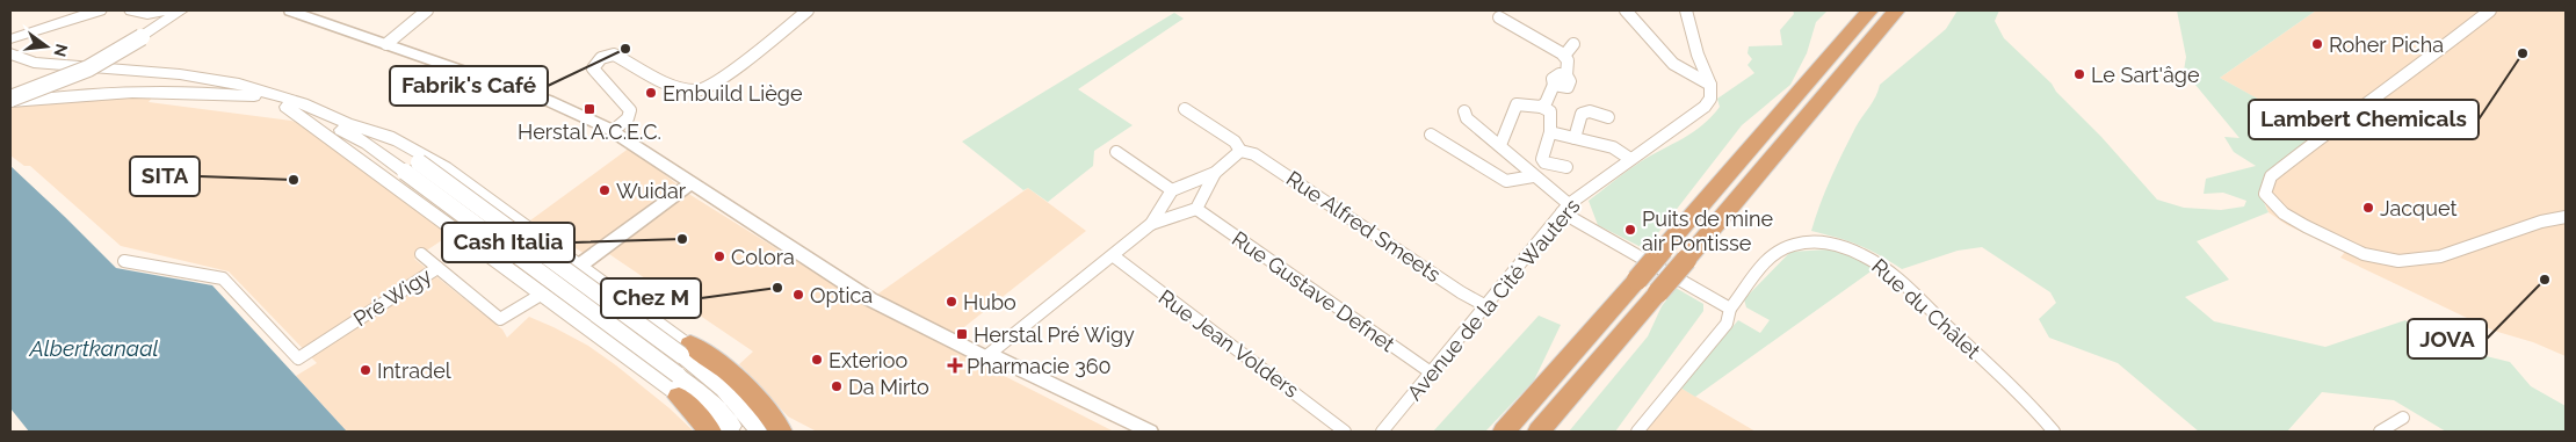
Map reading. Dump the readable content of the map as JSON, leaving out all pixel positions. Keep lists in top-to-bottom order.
{
  "streets": {
    "street": [
      "Rue Alfred Smeets",
      "Rue Gustave Defnet",
      "Pré Wigy",
      "Avenue de la Cité Wauters",
      "Rue du Châlet",
      "Rue Jean Volders"
    ]
  },
  "crossings": [
    ["Rue Alfred Smeets", "Avenue de la Cité Wauters"],
    ["Rue Gustave Defnet", "Avenue de la Cité Wauters"]
  ],
  "water": ["Albertkanaal"],
  "places": {
    "other": [
      "Roher Picha",
      "Fabrik's Café",
      "Lambert Chemicals",
      "Le Sart'âge",
      "Embuild Liège",
      "SITA",
      "Wuidar",
      "Jacquet",
      "Puits de mine air Pontisse",
      "Cash Italia",
      "Colora",
      "JOVA",
      "Chez M",
      "Optica",
      "Hubo",
      "Exterioo",
      "Intradel",
      "Da Mirto"
    ],
    "transit": ["Herstal A.C.E.C.", "Herstal Pré Wigy"],
    "health": ["Pharmacie 360"]
  },
  "north": "right"
}
